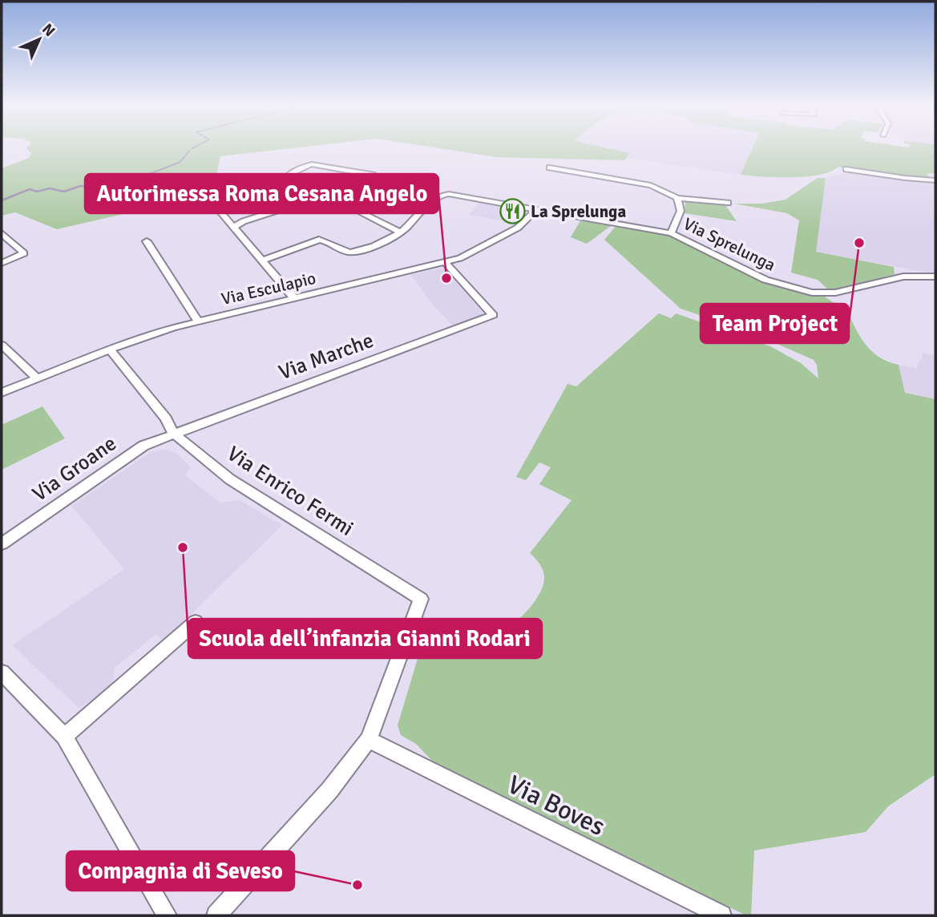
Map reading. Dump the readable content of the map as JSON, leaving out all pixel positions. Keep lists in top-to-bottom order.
{
  "streets": {
    "street": [
      "Via Sprelunga",
      "Via Esculapio",
      "Via Marche",
      "Via Groane",
      "Via Enrico Fermi",
      "Via Boves"
    ]
  },
  "crossings": [
    ["Via Sprelunga", "Via Esculapio"],
    ["Via Esculapio", "Via Marche"],
    ["Via Esculapio", "Via Enrico Fermi"],
    ["Via Marche", "Via Groane"],
    ["Via Marche", "Via Enrico Fermi"],
    ["Via Groane", "Via Enrico Fermi"],
    ["Via Enrico Fermi", "Via Boves"]
  ],
  "places": {
    "restaurant": ["La Sprelunga"],
    "other": [
      "Team Project",
      "Autorimessa Roma Cesana Angelo",
      "Scuola dell’infanzia Gianni Rodari",
      "Compagnia di Seveso"
    ]
  },
  "north": "top right"
}
